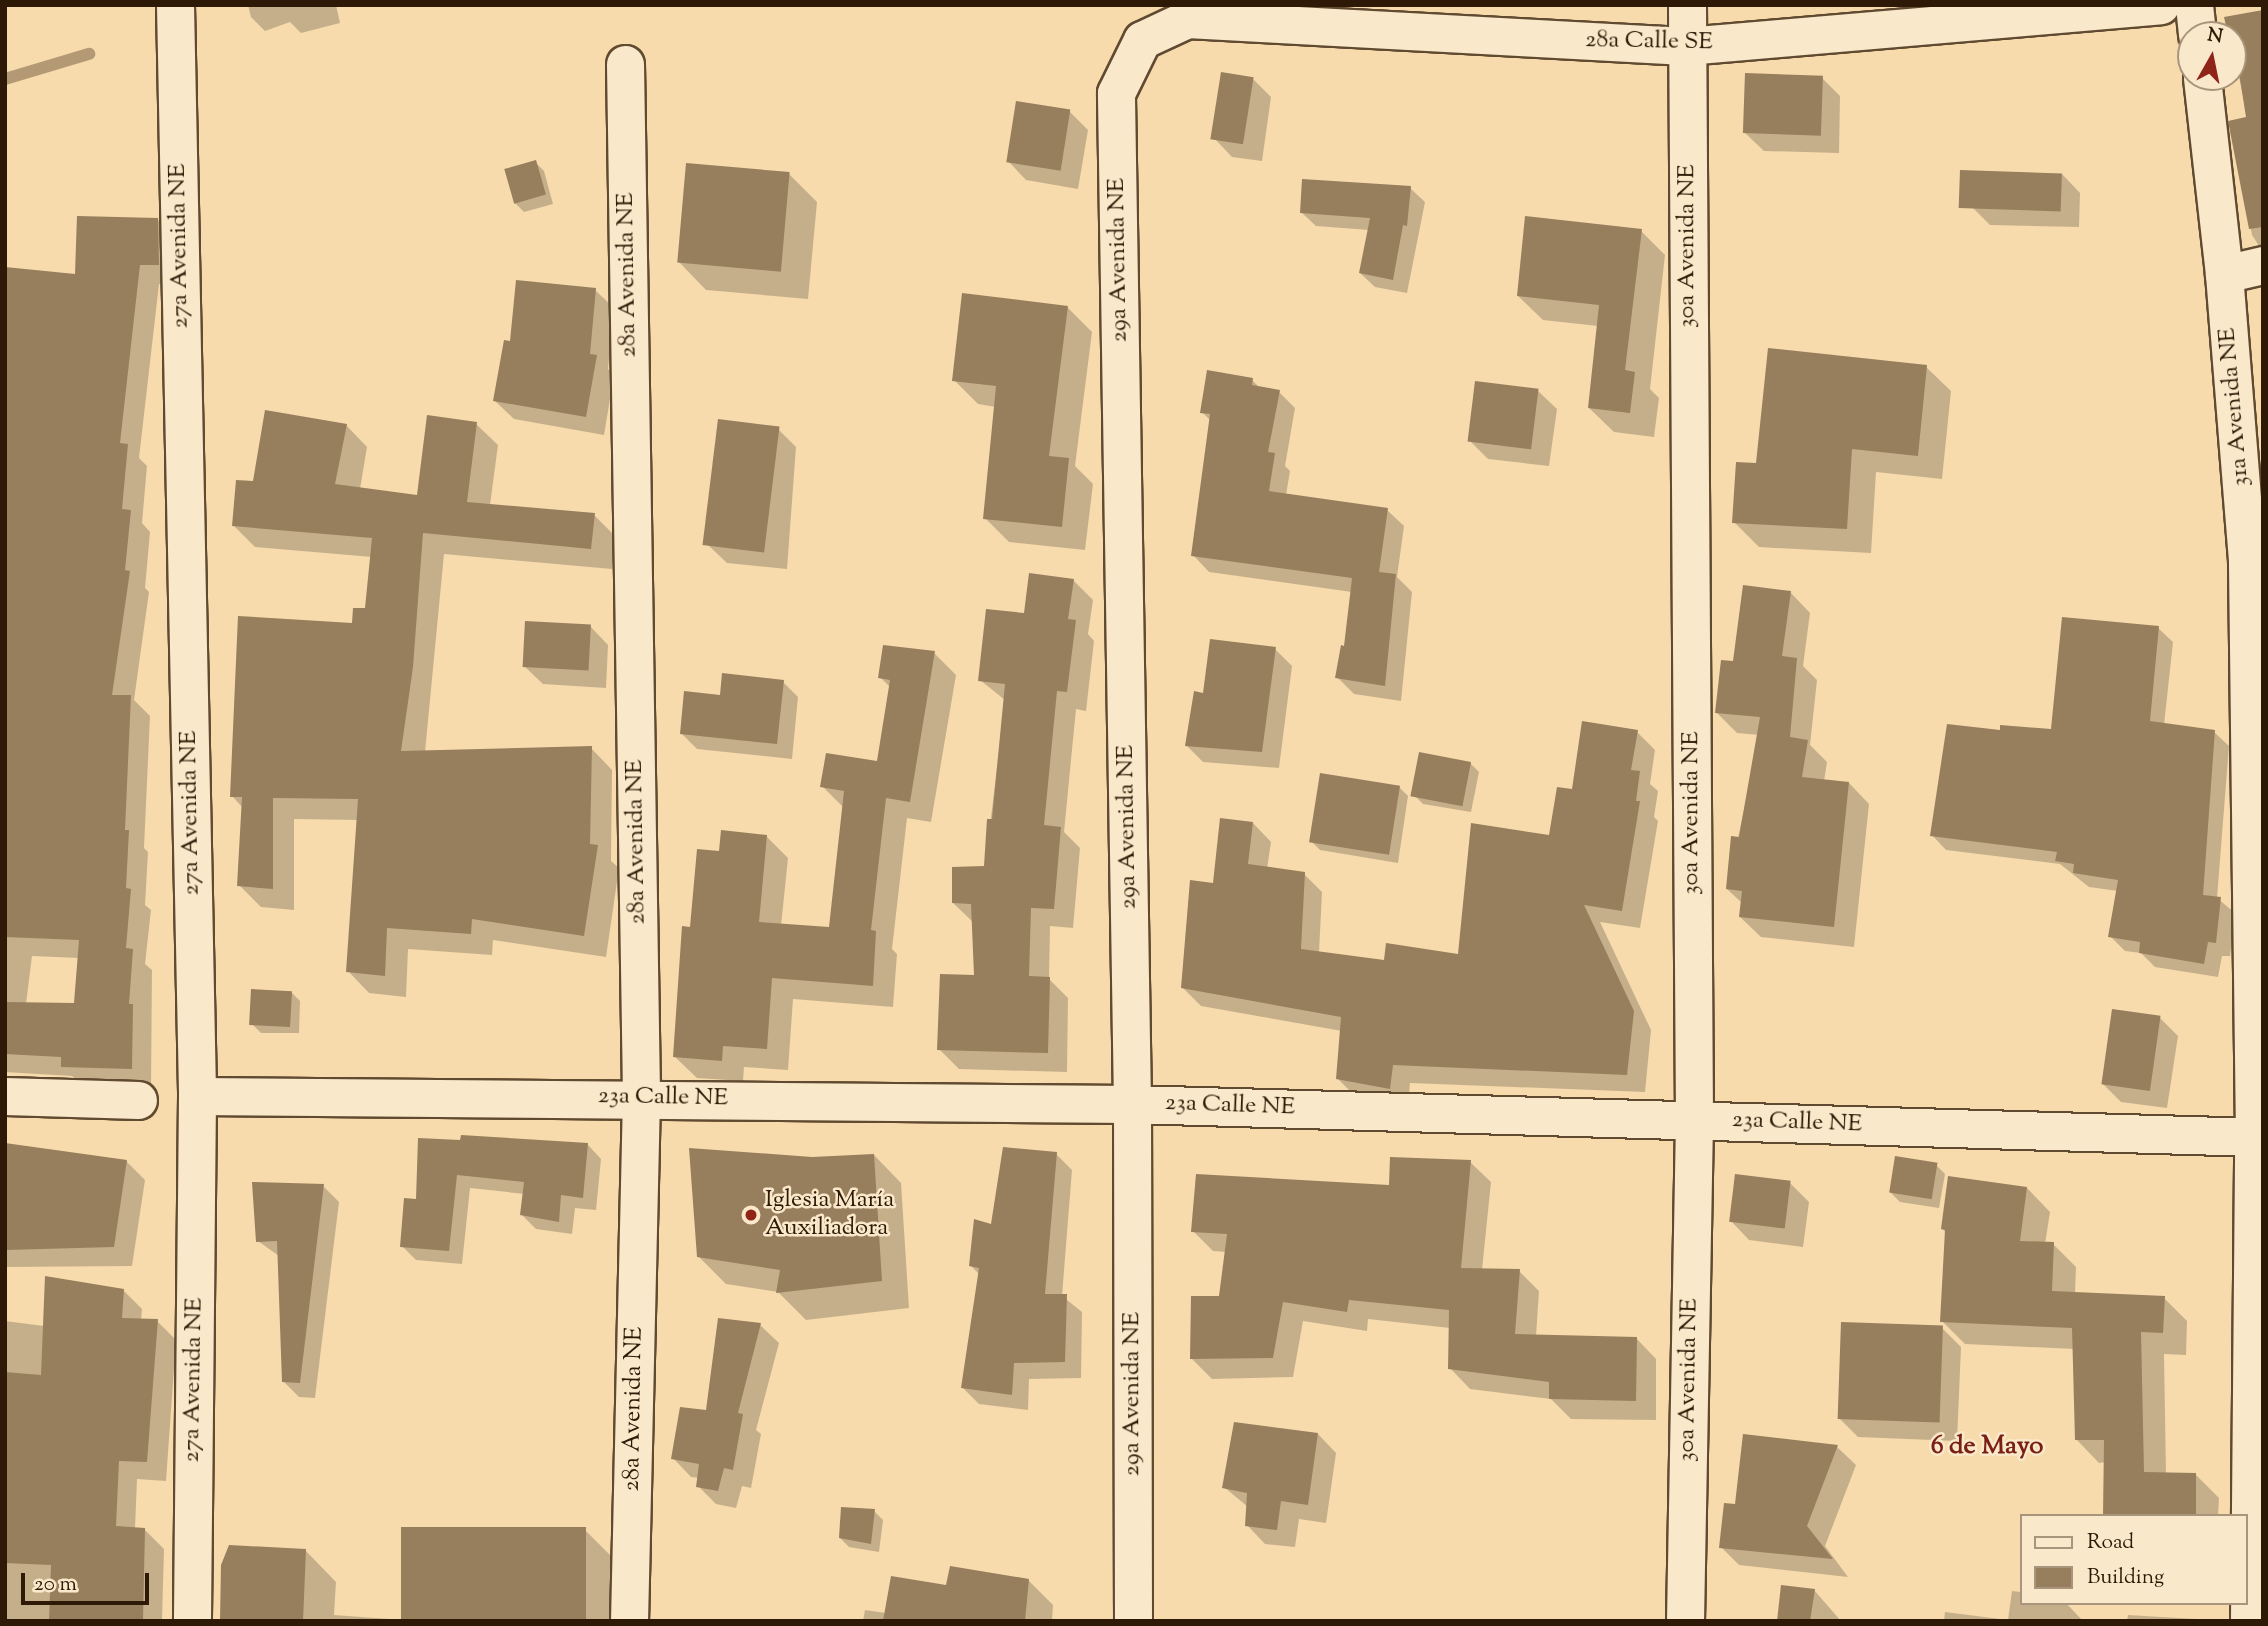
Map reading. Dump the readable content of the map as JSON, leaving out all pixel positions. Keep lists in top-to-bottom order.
{
  "streets": {
    "street": [
      "28a Calle SE",
      "27a Avenida NE",
      "30a Avenida NE",
      "29a Avenida NE",
      "28a Avenida NE",
      "31a Avenida NE",
      "23a Calle NE"
    ]
  },
  "crossings": [
    ["28a Calle SE", "30a Avenida NE"],
    ["28a Calle SE", "29a Avenida NE"],
    ["27a Avenida NE", "23a Calle NE"],
    ["30a Avenida NE", "23a Calle NE"],
    ["29a Avenida NE", "23a Calle NE"],
    ["28a Avenida NE", "23a Calle NE"],
    ["31a Avenida NE", "23a Calle NE"]
  ],
  "districts": ["6 de Mayo"],
  "places": ["Iglesia María Auxiliadora"],
  "legend": ["Road", "Building"],
  "scale_bar": "20 m",
  "north": "top"
}
